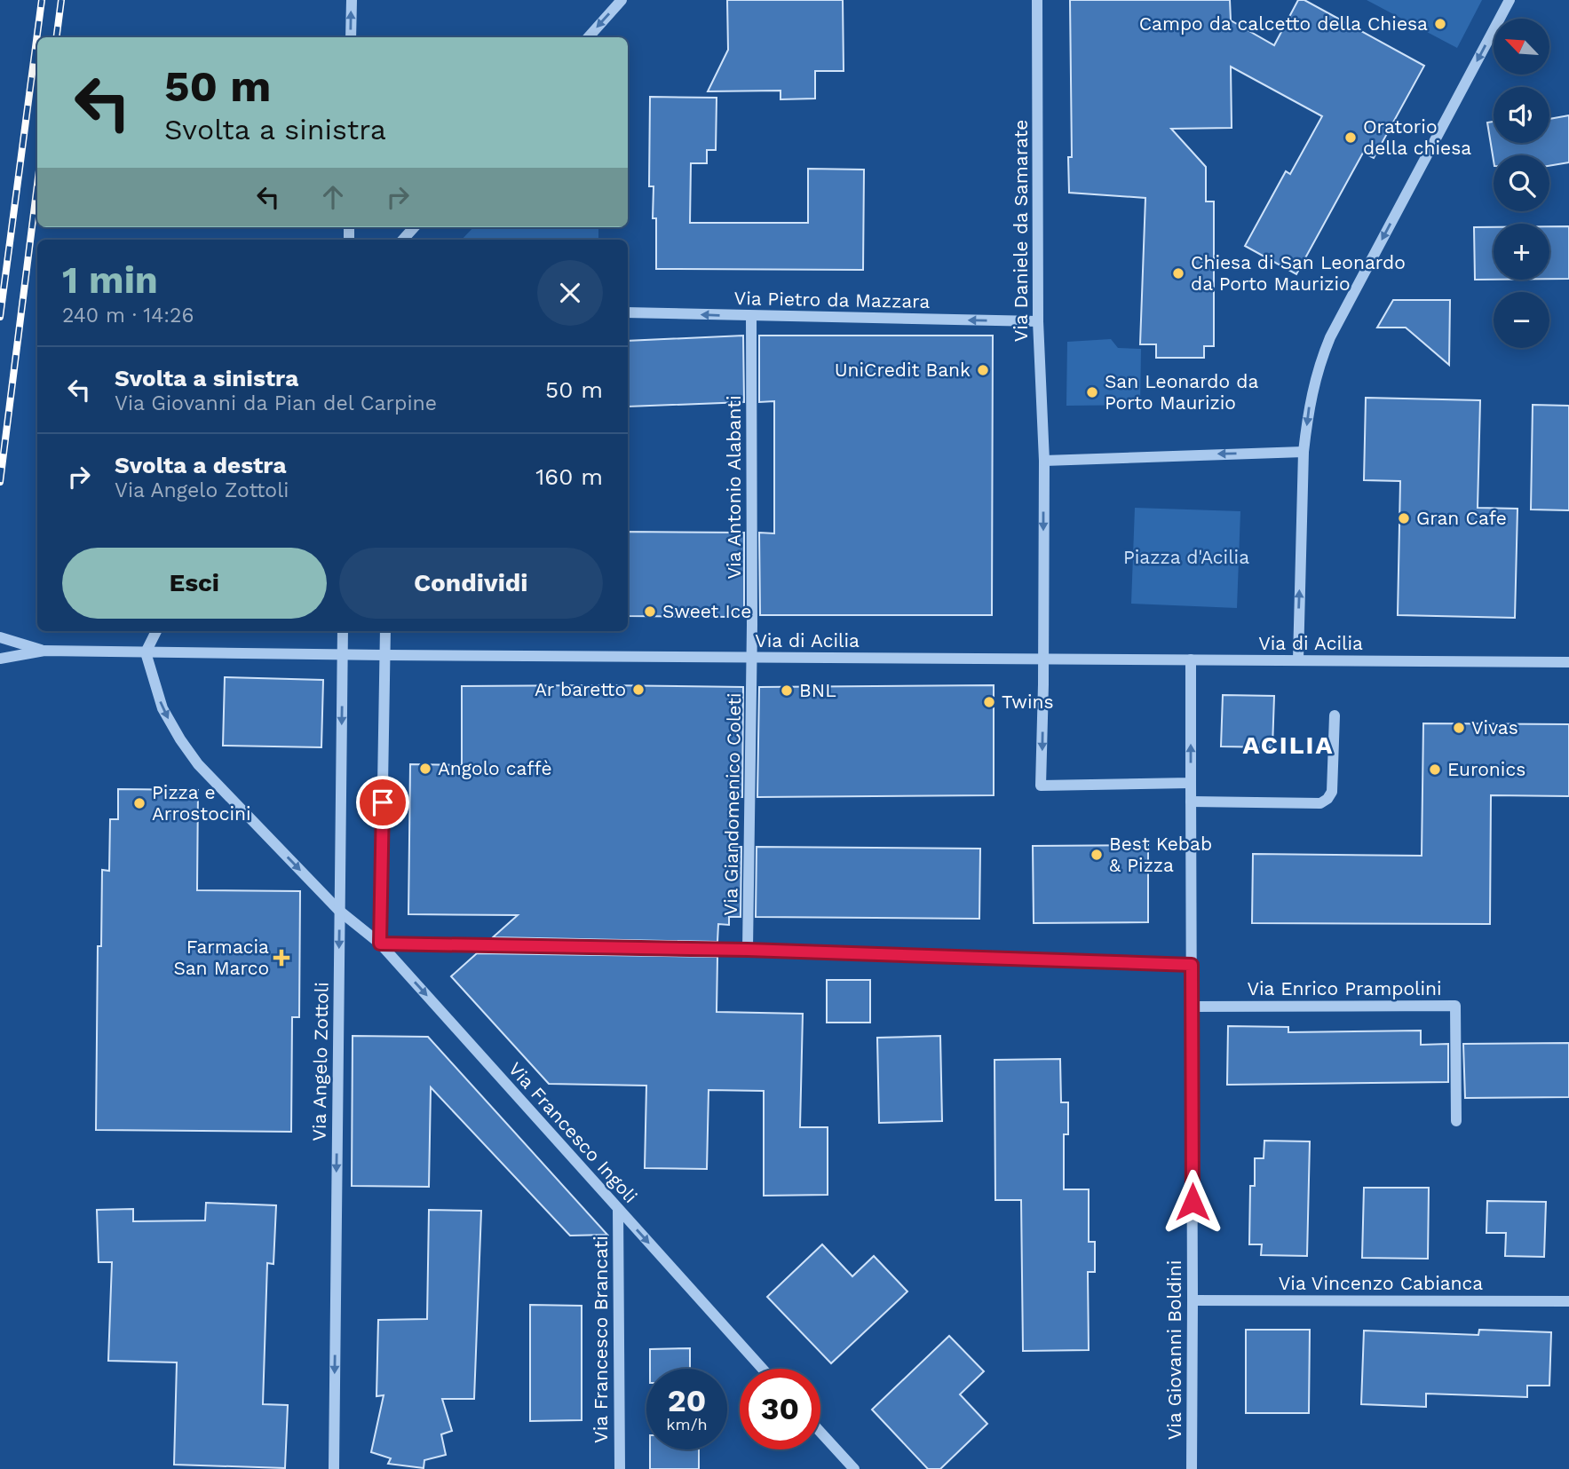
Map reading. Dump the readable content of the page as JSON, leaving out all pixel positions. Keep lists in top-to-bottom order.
{
  "streets": {
    "street": [
      "Via Daniele da Samarate",
      "Via Pietro da Mazzara",
      "Via Antonio Alabanti",
      "Via di Acilia",
      "Via Giandomenico Coleti",
      "Via Enrico Prampolini",
      "Via Angelo Zottoli",
      "Via Francesco Ingoli",
      "Via Vincenzo Cabianca",
      "Via Francesco Brancati",
      "Via Giovanni Boldini"
    ]
  },
  "crossings": [
    ["Via Daniele da Samarate", "Via Pietro da Mazzara"],
    ["Via Daniele da Samarate", "Via di Acilia"],
    ["Via Daniele da Samarate", "Via Giovanni Boldini"],
    ["Via Pietro da Mazzara", "Via Antonio Alabanti"],
    ["Via Antonio Alabanti", "Via di Acilia"],
    ["Via Antonio Alabanti", "Via Giandomenico Coleti"],
    ["Via di Acilia", "Via Giandomenico Coleti"],
    ["Via di Acilia", "Via Angelo Zottoli"],
    ["Via di Acilia", "Via Francesco Ingoli"],
    ["Via di Acilia", "Via Giovanni Boldini"],
    ["Via Enrico Prampolini", "Via Giovanni Boldini"],
    ["Via Angelo Zottoli", "Via Francesco Ingoli"],
    ["Via Francesco Ingoli", "Via Francesco Brancati"],
    ["Via Vincenzo Cabianca", "Via Giovanni Boldini"]
  ],
  "one_way": ["Via Pietro da Mazzara", "Via Francesco Ingoli"],
  "districts": ["ACILIA"],
  "parks": ["Piazza d'Acilia"],
  "places": {
    "other": [
      "Campo da calcetto della Chiesa",
      "Oratorio della chiesa",
      "Chiesa di San Leonardo da Porto Maurizio",
      "UniCredit Bank",
      "San Leonardo da Porto Maurizio",
      "Gran Cafe",
      "Sweet Ice",
      "Ar baretto",
      "BNL",
      "Twins",
      "Vivas",
      "Angolo caffè",
      "Euronics",
      "Pizza e Arrostocini",
      "Best Kebab & Pizza"
    ],
    "health": ["Farmacia San Marco"]
  },
  "north": "top left",
  "page": {
    "map_buttons": ["+", "−"],
    "turn": ["50 m", "Svolta a sinistra"],
    "heading": ["1 min", "240 m · 14:26"],
    "list": [
      {
        "name": "Svolta a sinistra",
        "note": "Via Giovanni da Pian del Carpine",
        "value": "50 m"
      },
      {
        "name": "Svolta a destra",
        "note": "Via Angelo Zottoli",
        "value": "160 m"
      }
    ],
    "buttons": ["Esci", "Condividi"],
    "speed": "20 km/h",
    "limit": "30"
  }
}
